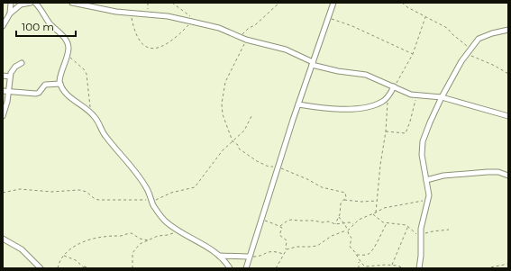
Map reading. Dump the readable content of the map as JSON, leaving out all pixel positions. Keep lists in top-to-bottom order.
{
  "scale_bar": "100 m"
}
